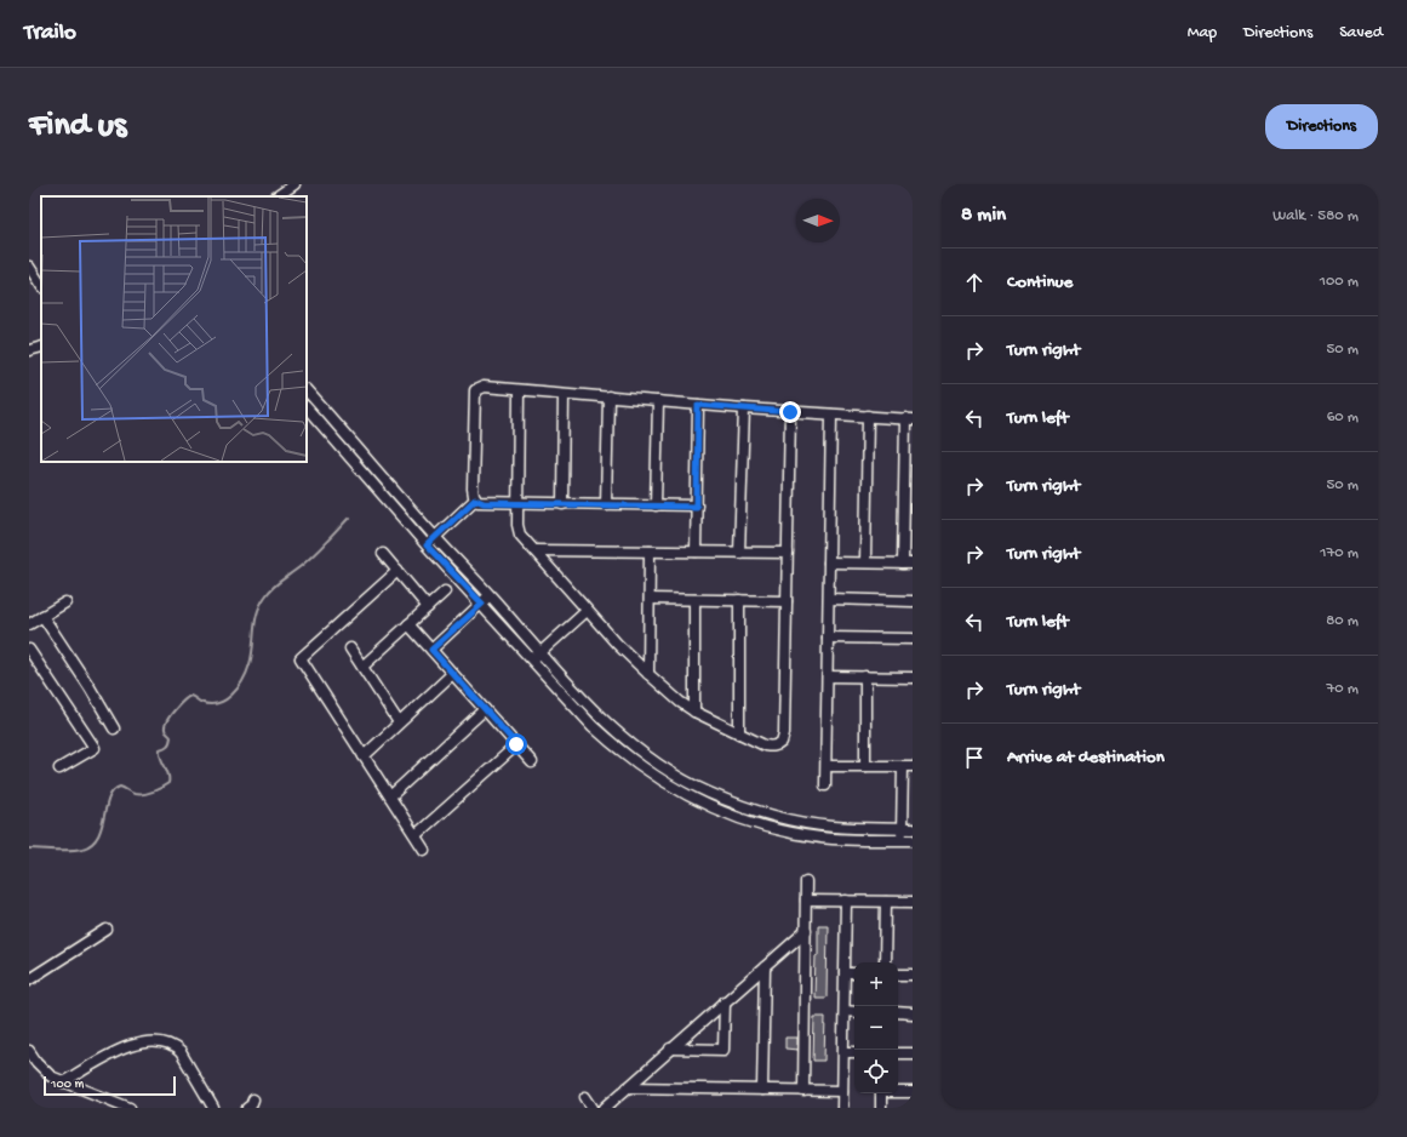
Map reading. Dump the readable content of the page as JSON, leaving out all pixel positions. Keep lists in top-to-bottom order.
{
  "scale_bar": "100 m",
  "north": "right",
  "page": {
    "header": "Trailo",
    "nav": ["Map", "Directions", "Saved"],
    "buttons": "Directions",
    "title": "Find us",
    "heading": ["8 min", "Walk · 580 m"],
    "list": [
      ["Continue", "100 m"],
      ["Turn right", "50 m"],
      ["Turn left", "60 m"],
      ["Turn right", "50 m"],
      ["Turn right", "170 m"],
      ["Turn left", "80 m"],
      ["Turn right", "70 m"],
      "Arrive at destination"
    ],
    "map_buttons": ["+", "−"],
    "scale": "100 m"
  }
}
